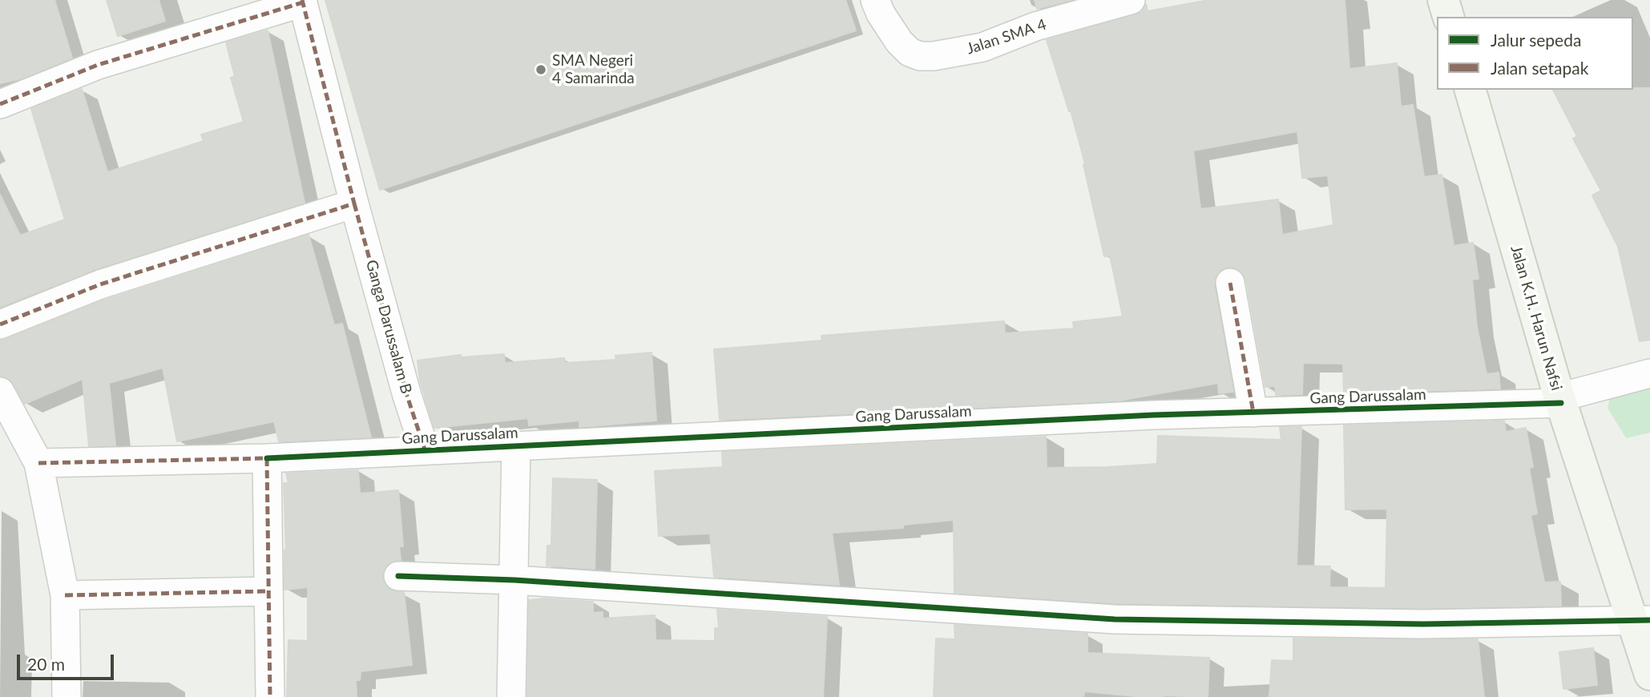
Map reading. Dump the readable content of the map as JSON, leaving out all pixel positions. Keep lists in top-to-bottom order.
{
  "streets": {
    "main road": ["Jalan K.H. Harun Nafsi"],
    "street": ["Jalan SMA 4", "Ganga Darussalam B", "Gang Darussalam"]
  },
  "crossings": [
    ["Jalan K.H. Harun Nafsi", "Gang Darussalam"],
    ["Ganga Darussalam B", "Gang Darussalam"]
  ],
  "places": ["SMA Negeri 4 Samarinda"],
  "legend": ["Jalur sepeda", "Jalan setapak"],
  "scale_bar": "20 m"
}
